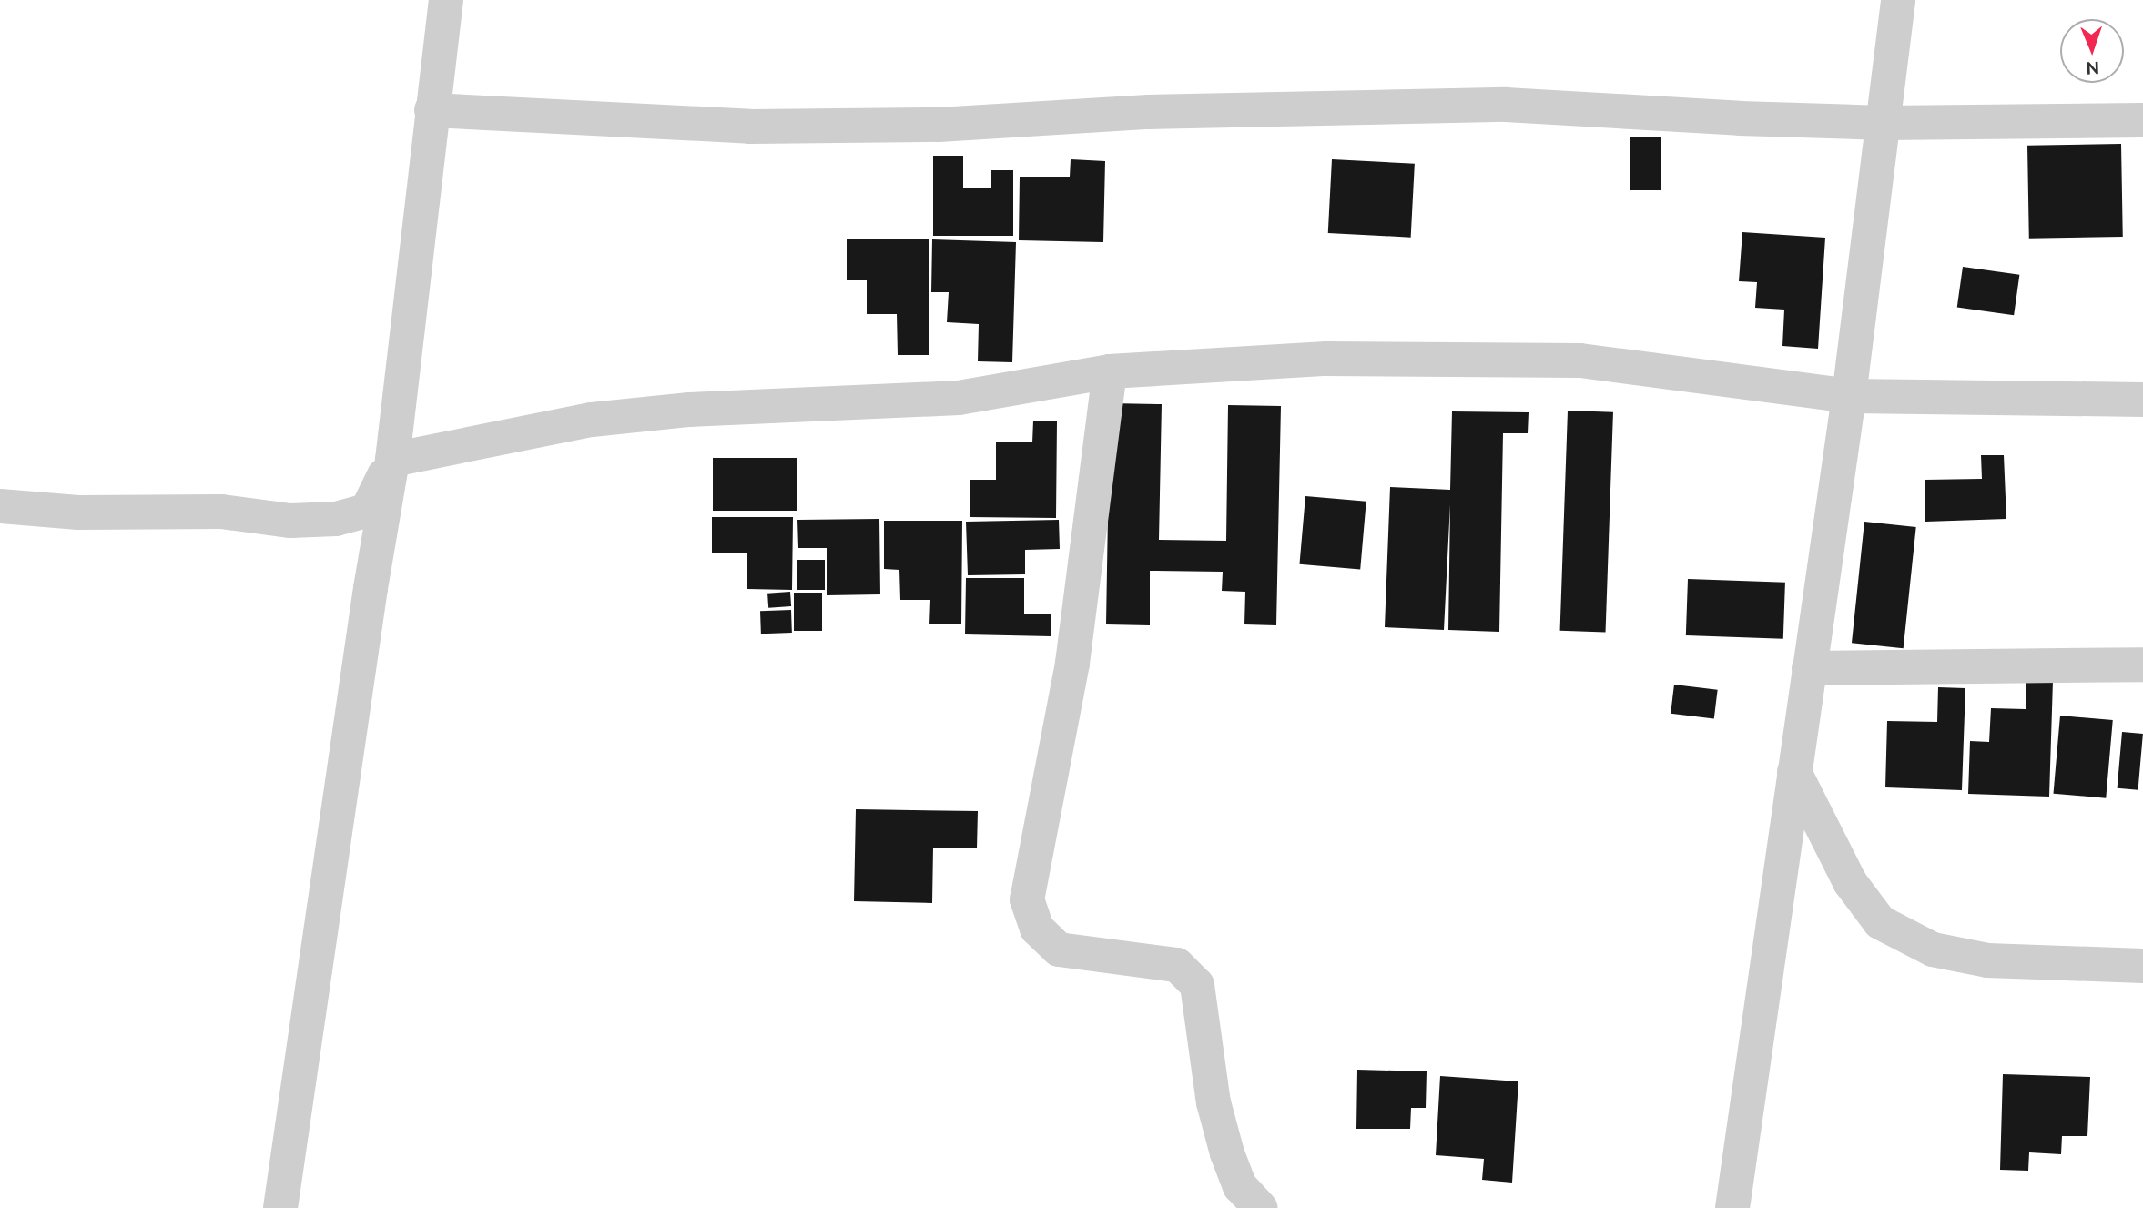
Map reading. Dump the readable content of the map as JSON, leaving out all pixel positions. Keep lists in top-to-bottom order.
{
  "north": "bottom"
}
